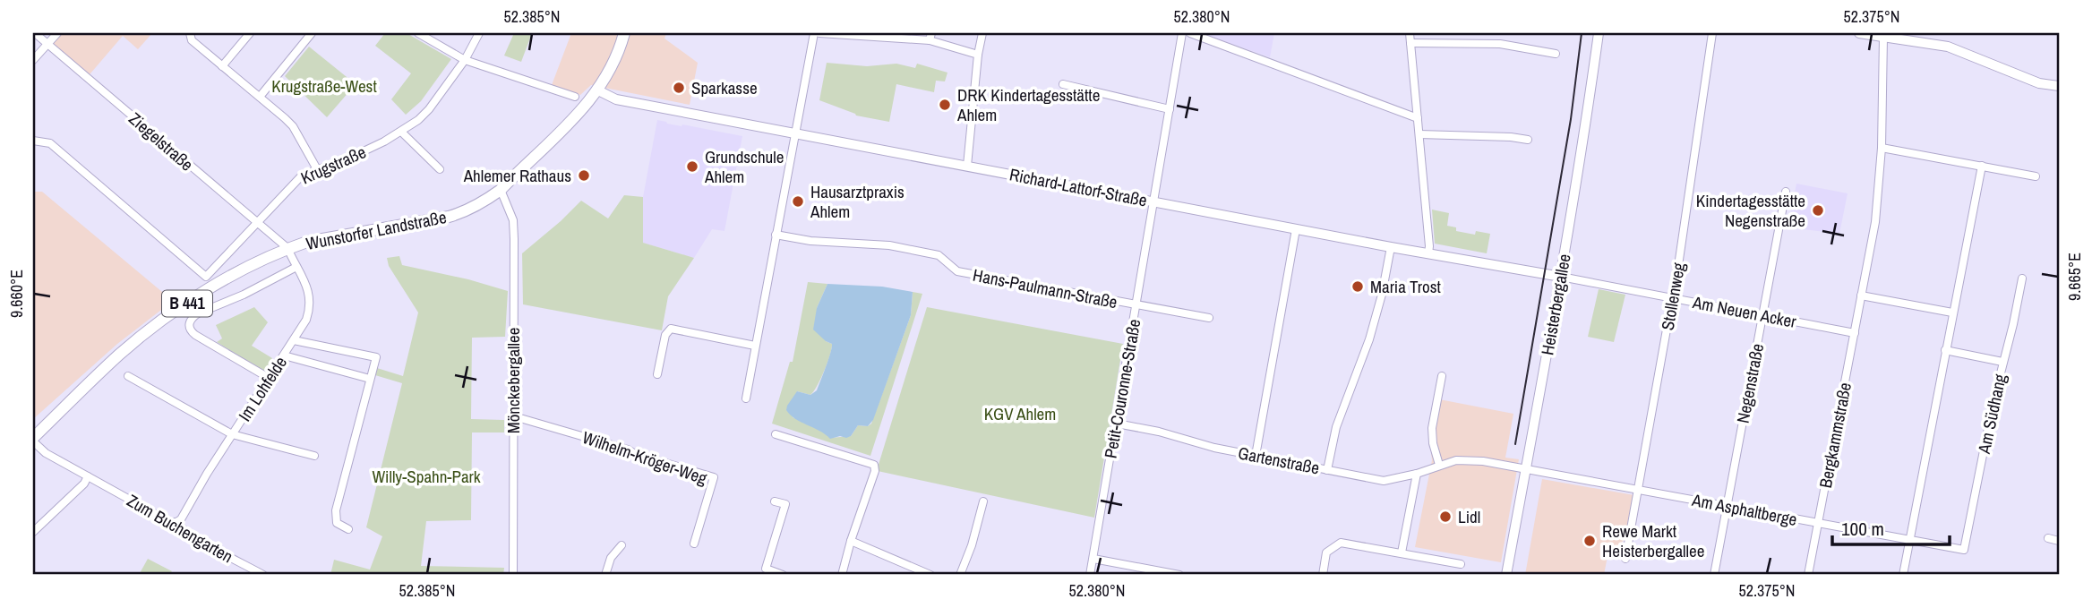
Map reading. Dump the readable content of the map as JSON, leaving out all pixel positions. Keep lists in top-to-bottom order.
{
  "streets": {
    "main road": ["Wunstorfer Landstraße", "B 441"],
    "street": [
      "Ziegelstraße",
      "Krugstraße",
      "Richard-Lattorf-Straße",
      "Hans-Paulmann-Straße",
      "Stollenweg",
      "Heisterbergallee",
      "Am Neuen Acker",
      "Mönckebergallee",
      "Negenstraße",
      "Im Lohfelde",
      "Petit-Couronne-Straße",
      "Am Südhang",
      "Bergkammstraße",
      "Wilhelm-Kröger-Weg",
      "Gartenstraße",
      "Am Asphaltberge",
      "Zum Buchengarten"
    ]
  },
  "crossings": [
    ["Ziegelstraße", "Krugstraße"],
    ["Ziegelstraße", "Wunstorfer Landstraße"],
    ["Ziegelstraße", "Im Lohfelde"],
    ["Richard-Lattorf-Straße", "Wunstorfer Landstraße"],
    ["Richard-Lattorf-Straße", "Heisterbergallee"],
    ["Richard-Lattorf-Straße", "Am Neuen Acker"],
    ["Richard-Lattorf-Straße", "Petit-Couronne-Straße"],
    ["Wunstorfer Landstraße", "Mönckebergallee"],
    ["Wunstorfer Landstraße", "Im Lohfelde"],
    ["Wunstorfer Landstraße", "Zum Buchengarten"],
    ["Hans-Paulmann-Straße", "Petit-Couronne-Straße"],
    ["Stollenweg", "Am Neuen Acker"],
    ["Stollenweg", "Am Asphaltberge"],
    ["Heisterbergallee", "Am Neuen Acker"],
    ["Heisterbergallee", "Gartenstraße"],
    ["Heisterbergallee", "Am Asphaltberge"],
    ["Am Neuen Acker", "Negenstraße"],
    ["Am Neuen Acker", "Bergkammstraße"],
    ["Mönckebergallee", "Wilhelm-Kröger-Weg"],
    ["Negenstraße", "Am Asphaltberge"],
    ["Im Lohfelde", "Zum Buchengarten"],
    ["Petit-Couronne-Straße", "Gartenstraße"],
    ["Am Südhang", "Am Asphaltberge"],
    ["Bergkammstraße", "Am Asphaltberge"],
    ["Gartenstraße", "Am Asphaltberge"]
  ],
  "parks": ["Krugstraße-West", "KGV Ahlem", "Willy-Spahn-Park"],
  "places": [
    "Sparkasse",
    "DRK Kindertagesstätte Ahlem",
    "Grundschule Ahlem",
    "Ahlemer Rathaus",
    "Hausarztpraxis Ahlem",
    "Kindertagesstätte Negenstraße",
    "Maria Trost",
    "Lidl",
    "Rewe Markt Heisterbergallee"
  ],
  "scale_bar": "100 m",
  "coordinates": [
    "52.385°N",
    "52.380°N",
    "52.375°N",
    "9.665°E",
    "9.660°E"
  ]
}
